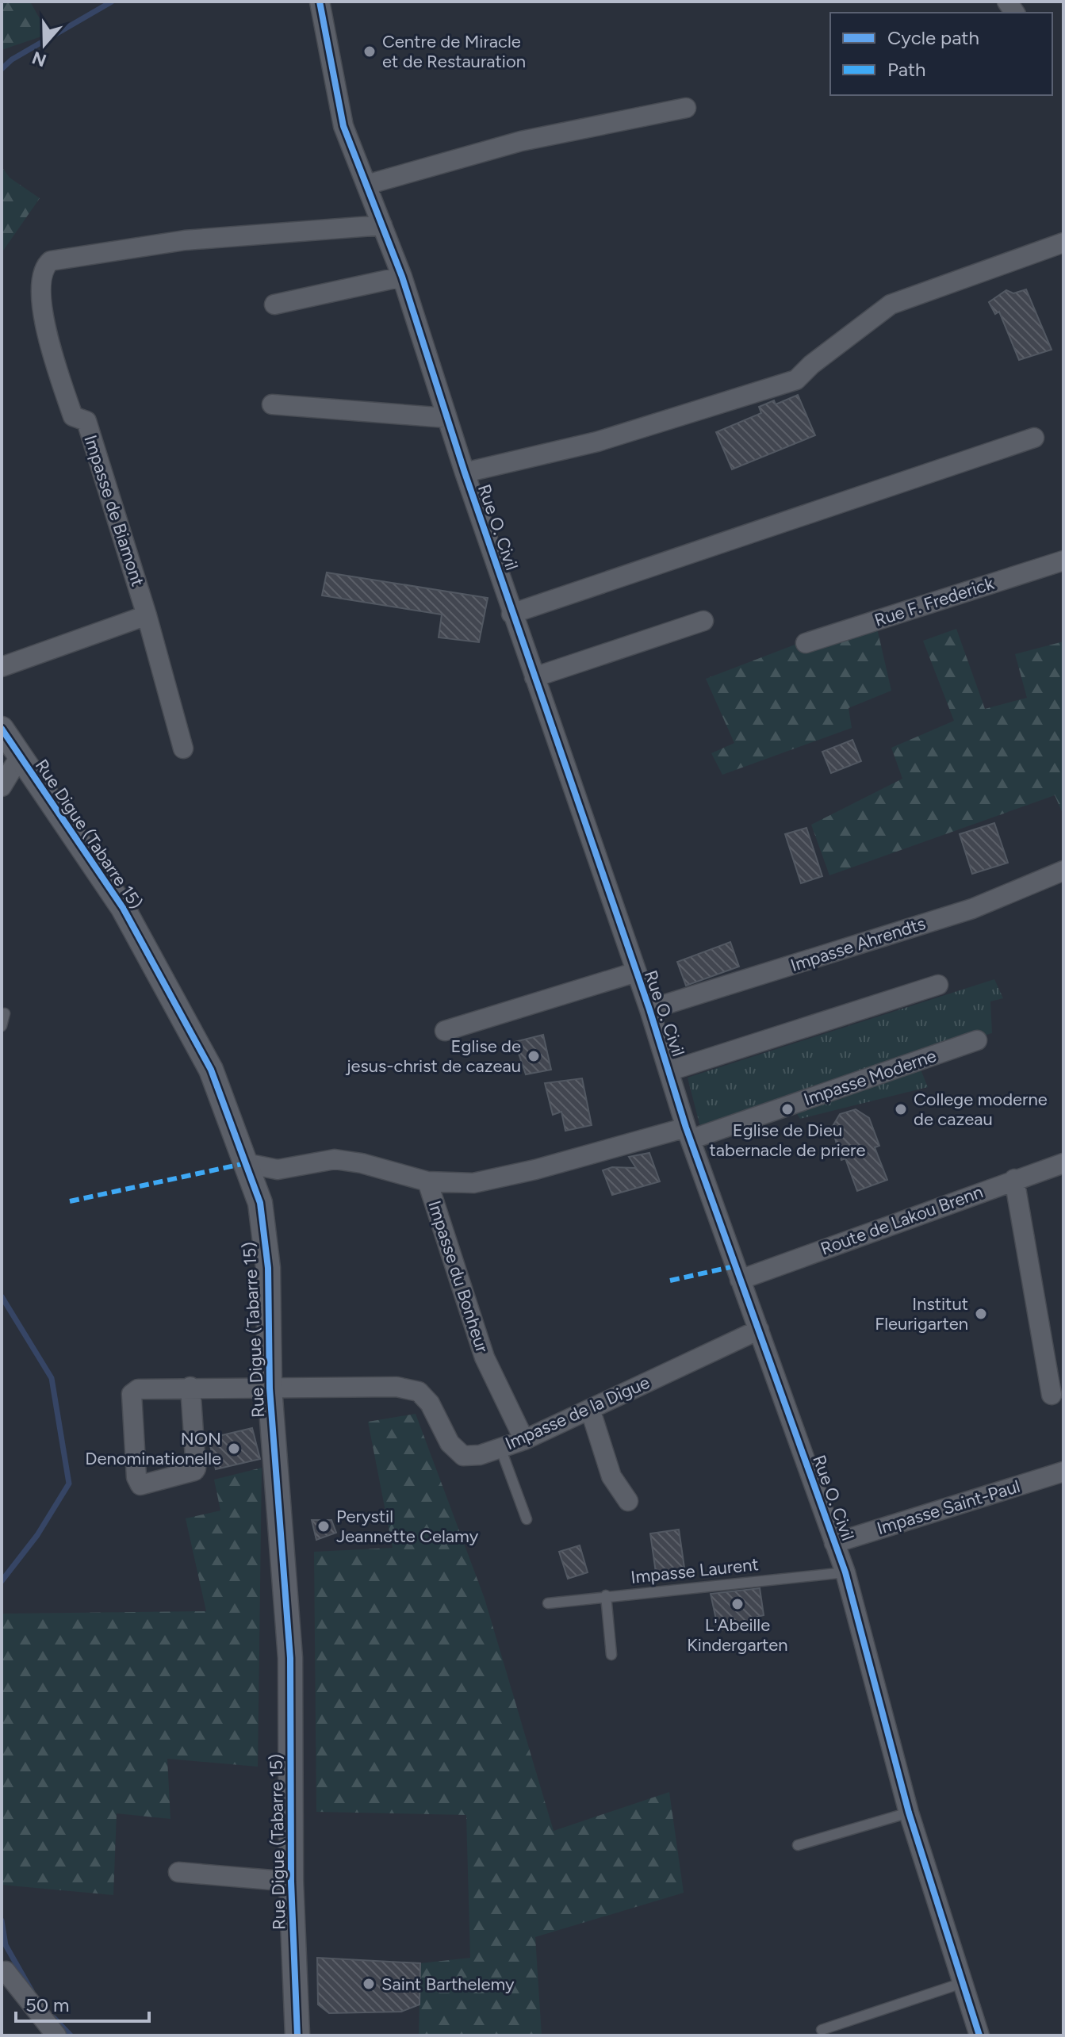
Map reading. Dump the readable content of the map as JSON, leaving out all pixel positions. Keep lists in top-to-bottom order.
{
  "streets": {
    "street": [
      "Impasse de Biamont",
      "Rue O. Civil",
      "Rue F. Frederick",
      "Rue Digue (Tabarre 15)",
      "Impasse Ahrendts",
      "Impasse Moderne",
      "Route de Lakou Brenn",
      "Impasse du Bonheur",
      "Impasse de la Digue",
      "Impasse Saint-Paul"
    ],
    "lane": ["Impasse Laurent"]
  },
  "crossings": [
    ["Impasse de Biamont", "Rue O. Civil"],
    ["Rue O. Civil", "Impasse Ahrendts"],
    ["Rue O. Civil", "Impasse Moderne"],
    ["Rue O. Civil", "Route de Lakou Brenn"],
    ["Rue O. Civil", "Impasse du Bonheur"],
    ["Rue O. Civil", "Impasse de la Digue"],
    ["Rue O. Civil", "Impasse Saint-Paul"],
    ["Rue O. Civil", "Impasse Laurent"],
    ["Rue Digue (Tabarre 15)", "Impasse de la Digue"],
    ["Impasse Moderne", "Impasse du Bonheur"],
    ["Impasse du Bonheur", "Impasse de la Digue"]
  ],
  "places": [
    "Centre de Miracle et de Restauration",
    "Eglise de jesus-christ de cazeau",
    "Eglise de Dieu tabernacle de priere",
    "College moderne de cazeau",
    "Institut Fleurigarten",
    "NON Denominationelle",
    "Perystil Jeannette Celamy",
    "L'Abeille Kindergarten",
    "Saint Barthelemy"
  ],
  "legend": ["Cycle path", "Path"],
  "scale_bar": "50 m",
  "north": "bottom"
}
